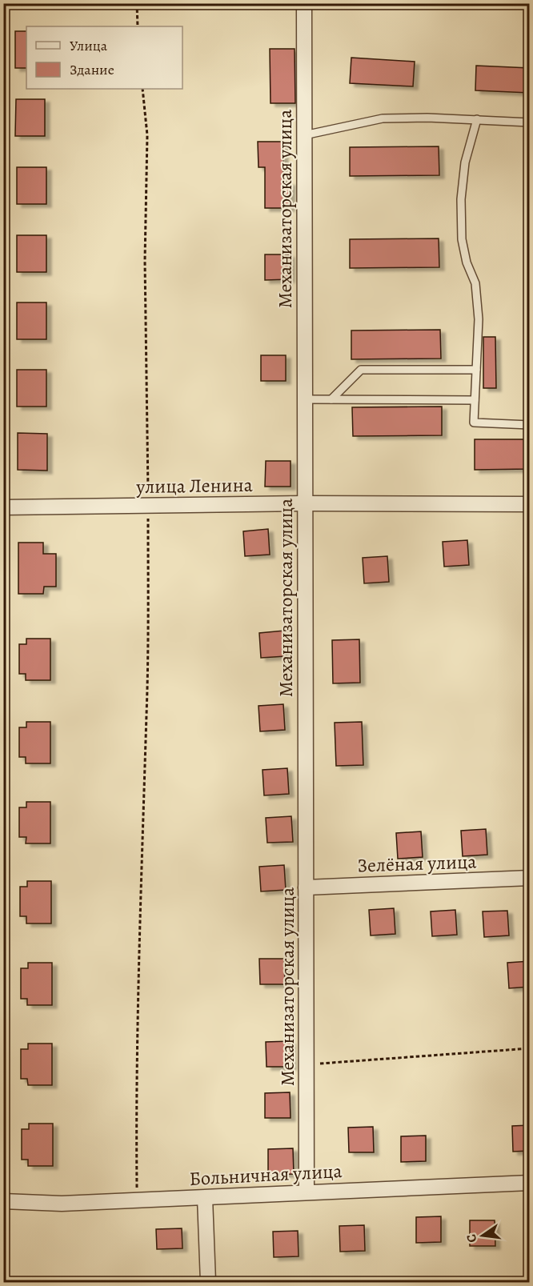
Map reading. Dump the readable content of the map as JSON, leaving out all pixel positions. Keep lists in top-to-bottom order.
{
  "streets": {
    "street": [
      "Механизаторская улица",
      "улица Ленина",
      "Зелёная улица",
      "Больничная улица"
    ]
  },
  "crossings": [
    ["Механизаторская улица", "улица Ленина"],
    ["Механизаторская улица", "Зелёная улица"],
    ["Механизаторская улица", "Больничная улица"]
  ],
  "legend": ["Улица", "Здание"],
  "north": "left"
}
